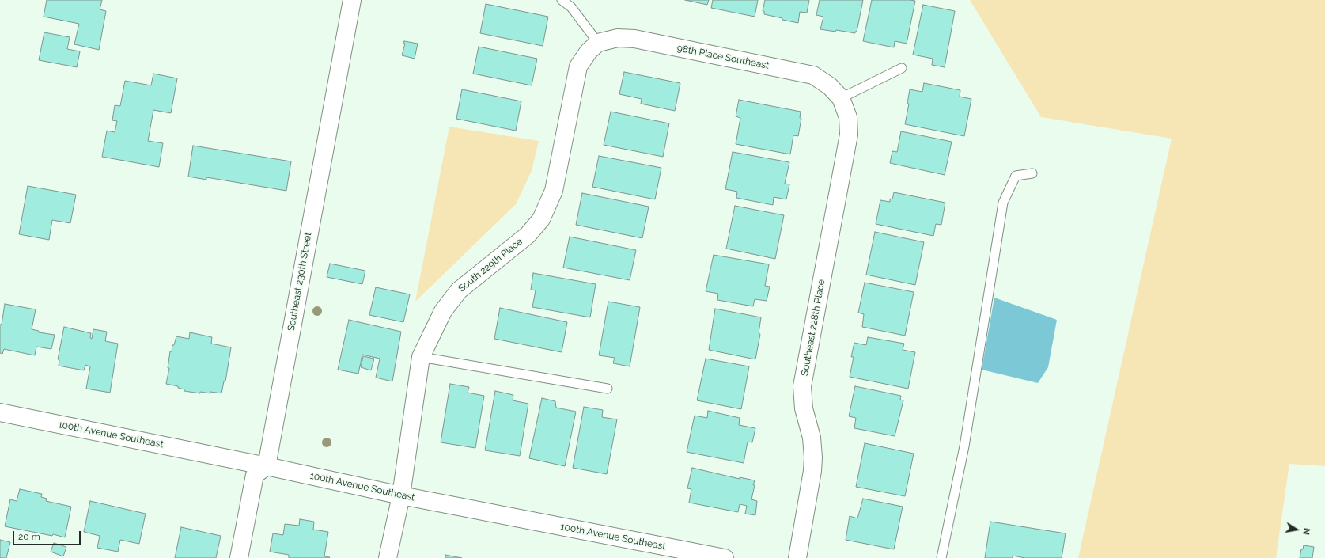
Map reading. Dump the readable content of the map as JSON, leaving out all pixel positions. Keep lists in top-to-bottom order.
{
  "streets": {
    "street": [
      "98th Place Southeast",
      "South 229th Place",
      "Southeast 230th Street",
      "Southeast 228th Place",
      "100th Avenue Southeast"
    ]
  },
  "crossings": [
    ["98th Place Southeast", "South 229th Place"],
    ["98th Place Southeast", "Southeast 228th Place"],
    ["South 229th Place", "100th Avenue Southeast"],
    ["Southeast 230th Street", "100th Avenue Southeast"]
  ],
  "scale_bar": "20 m",
  "north": "right"
}
